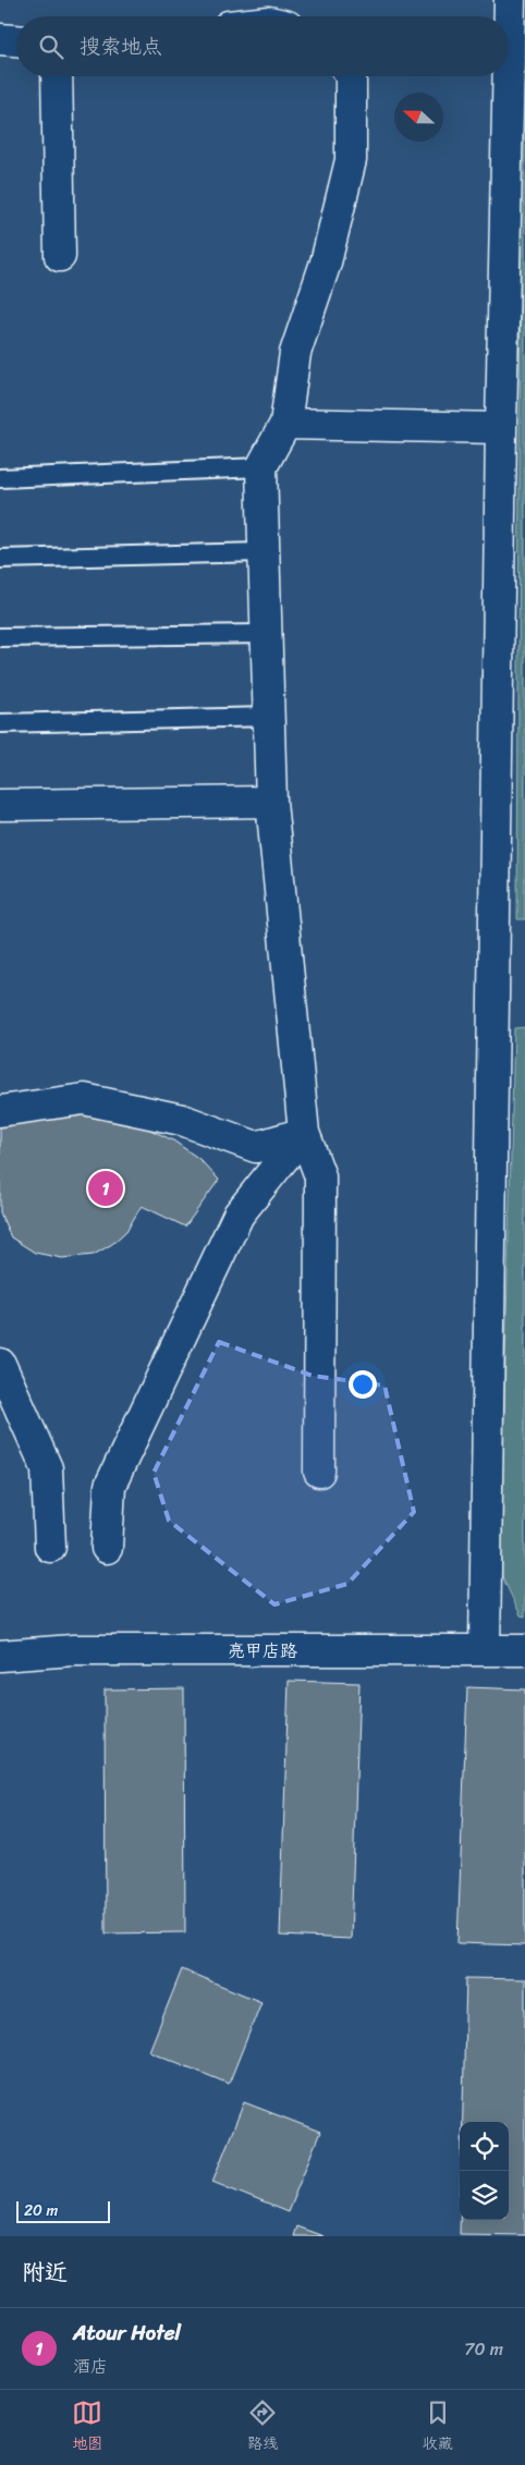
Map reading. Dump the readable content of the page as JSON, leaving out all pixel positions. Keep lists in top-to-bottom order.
{
  "streets": {
    "street": ["亮甲店路"]
  },
  "scale_bar": "20 m",
  "north": "left",
  "page": {
    "search": "搜索地点",
    "pins": "1",
    "scale": "20 m",
    "heading": "附近",
    "list": [
      {
        "mark": "1",
        "name": "Atour Hotel",
        "note": "酒店",
        "value": "70 m"
      }
    ],
    "nav": ["地图", "路线", "收藏"]
  }
}
